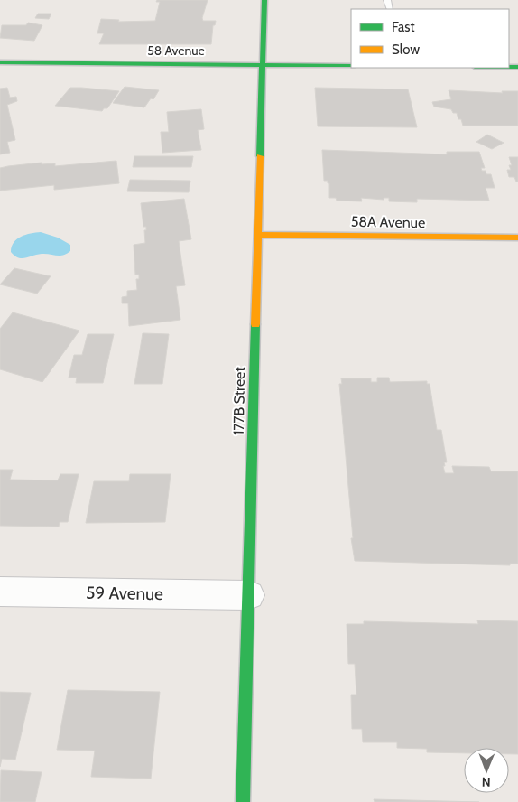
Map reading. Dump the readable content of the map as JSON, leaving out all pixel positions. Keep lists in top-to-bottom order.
{
  "streets": {
    "street": [
      "58 Avenue",
      "58A Avenue",
      "177B Street",
      "59 Avenue"
    ]
  },
  "crossings": [
    ["58 Avenue", "177B Street"],
    ["58A Avenue", "177B Street"],
    ["177B Street", "59 Avenue"]
  ],
  "legend": ["Fast", "Slow"],
  "north": "bottom"
}
